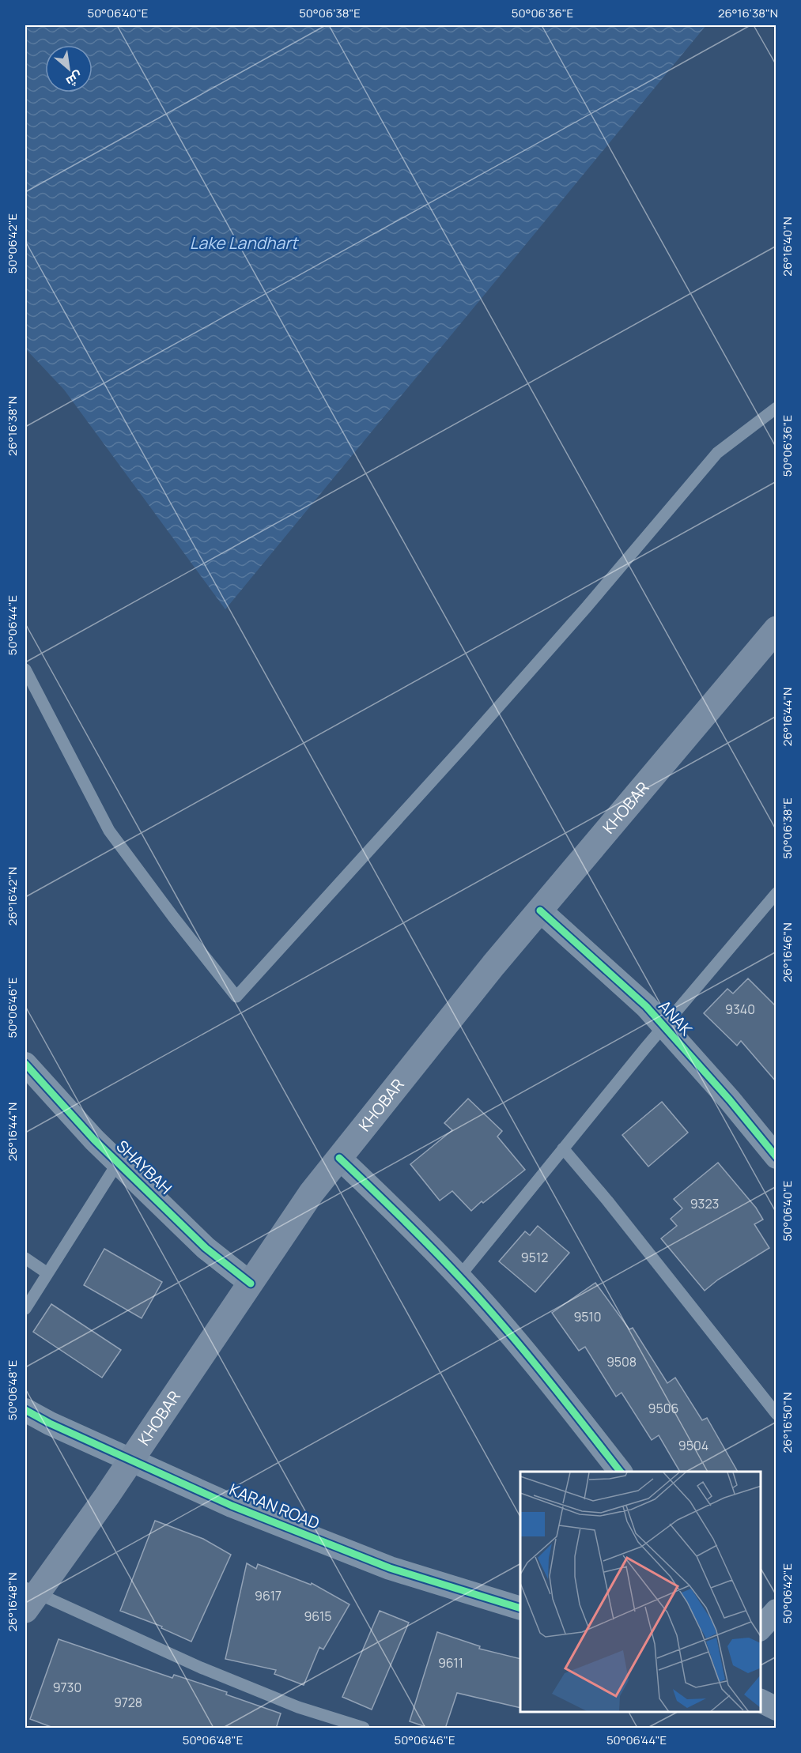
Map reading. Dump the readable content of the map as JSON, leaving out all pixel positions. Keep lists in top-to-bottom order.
{
  "streets": {
    "main road": ["KHOBAR"],
    "street": ["ANAK", "SHAYBAH", "KARAN ROAD"]
  },
  "crossings": [
    ["KHOBAR", "ANAK"],
    ["KHOBAR", "SHAYBAH"],
    ["KHOBAR", "KARAN ROAD"]
  ],
  "water": ["Lake Landhart"],
  "house_numbers": [
    "9340",
    "9323",
    "9512",
    "9510",
    "9508",
    "9506",
    "9504",
    "9617",
    "9615",
    "9611",
    "9730",
    "9728"
  ],
  "north": "bottom right",
  "coordinates": [
    "50°06'40\"E",
    "50°06'38\"E",
    "50°06'36\"E",
    "26°16'38\"N",
    "50°06'42\"E",
    "26°16'40\"N",
    "50°06'44\"E",
    "26°16'44\"N",
    "26°16'42\"N",
    "26°16'46\"N",
    "50°06'46\"E",
    "50°06'48\"E",
    "26°16'50\"N",
    "26°16'48\"N"
  ]
}
